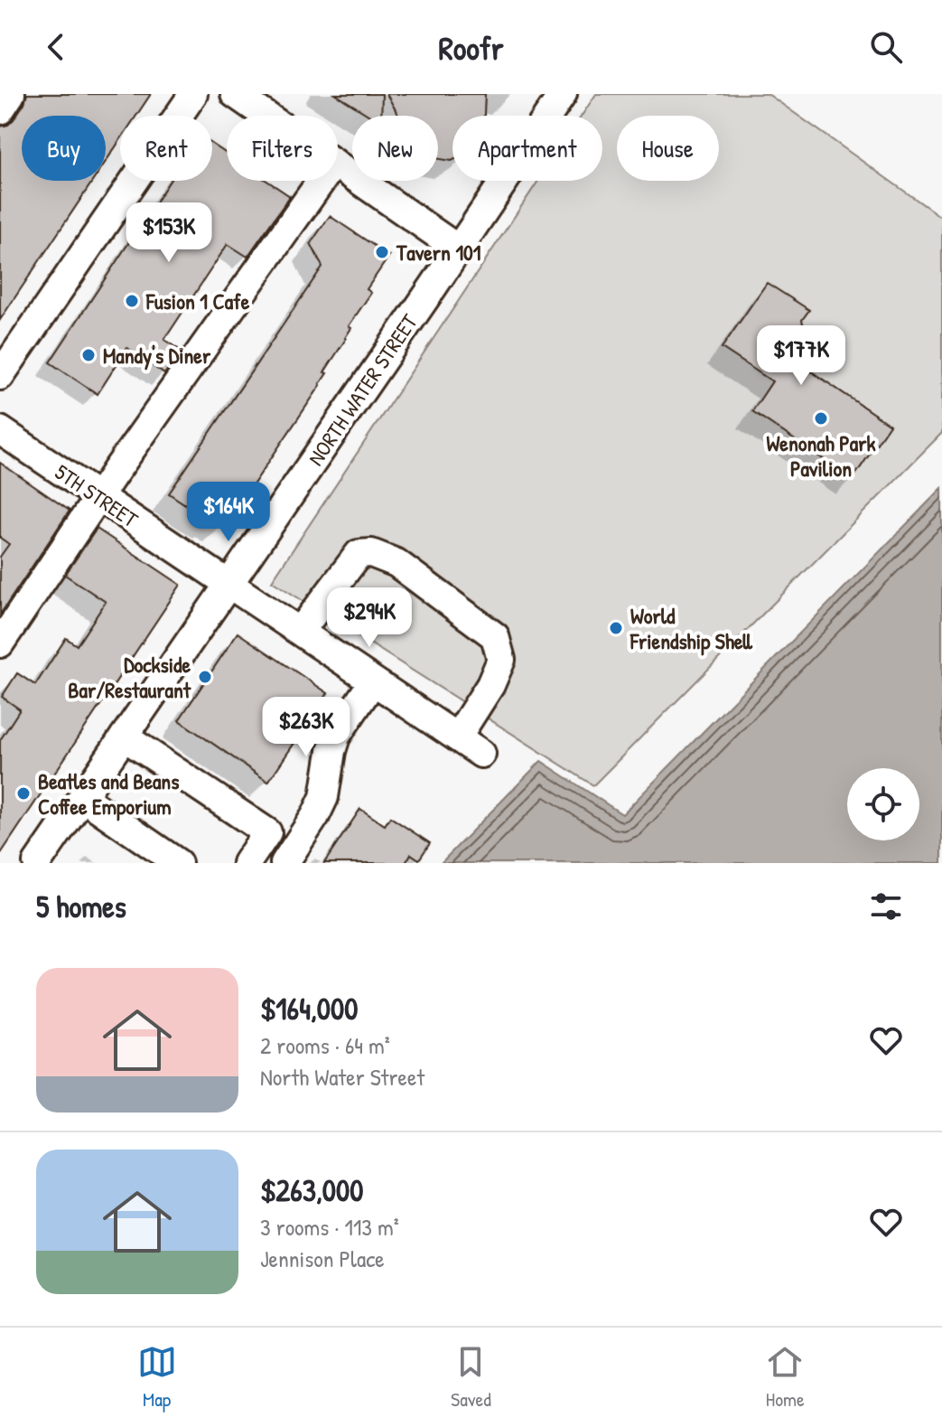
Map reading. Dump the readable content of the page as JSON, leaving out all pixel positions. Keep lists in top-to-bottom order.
{
  "streets": {
    "street": ["NORTH WATER STREET", "5TH STREET"]
  },
  "crossings": [
    ["NORTH WATER STREET", "5TH STREET"]
  ],
  "places": [
    "Tavern 101",
    "Fusion 1 Cafe",
    "Mandy's Diner",
    "Wenonah Park Pavilion",
    "World Friendship Shell",
    "Dockside Bar/Restaurant",
    "Beatles and Beans Coffee Emporium"
  ],
  "page": {
    "header": "Roofr",
    "chip": [
      "Buy",
      "Rent",
      "Filters",
      "New",
      "Apartment",
      "House"
    ],
    "price": [
      "$153K",
      "$177K",
      "$164K",
      "$294K",
      "$263K"
    ],
    "heading": "5 homes",
    "list": [
      {
        "name": "$164,000",
        "note": "2 rooms · 64 m² · North Water Street"
      },
      {
        "name": "$263,000",
        "note": "3 rooms · 113 m² · Jennison Place"
      }
    ],
    "tabs": ["Map", "Saved", "Home"]
  }
}
